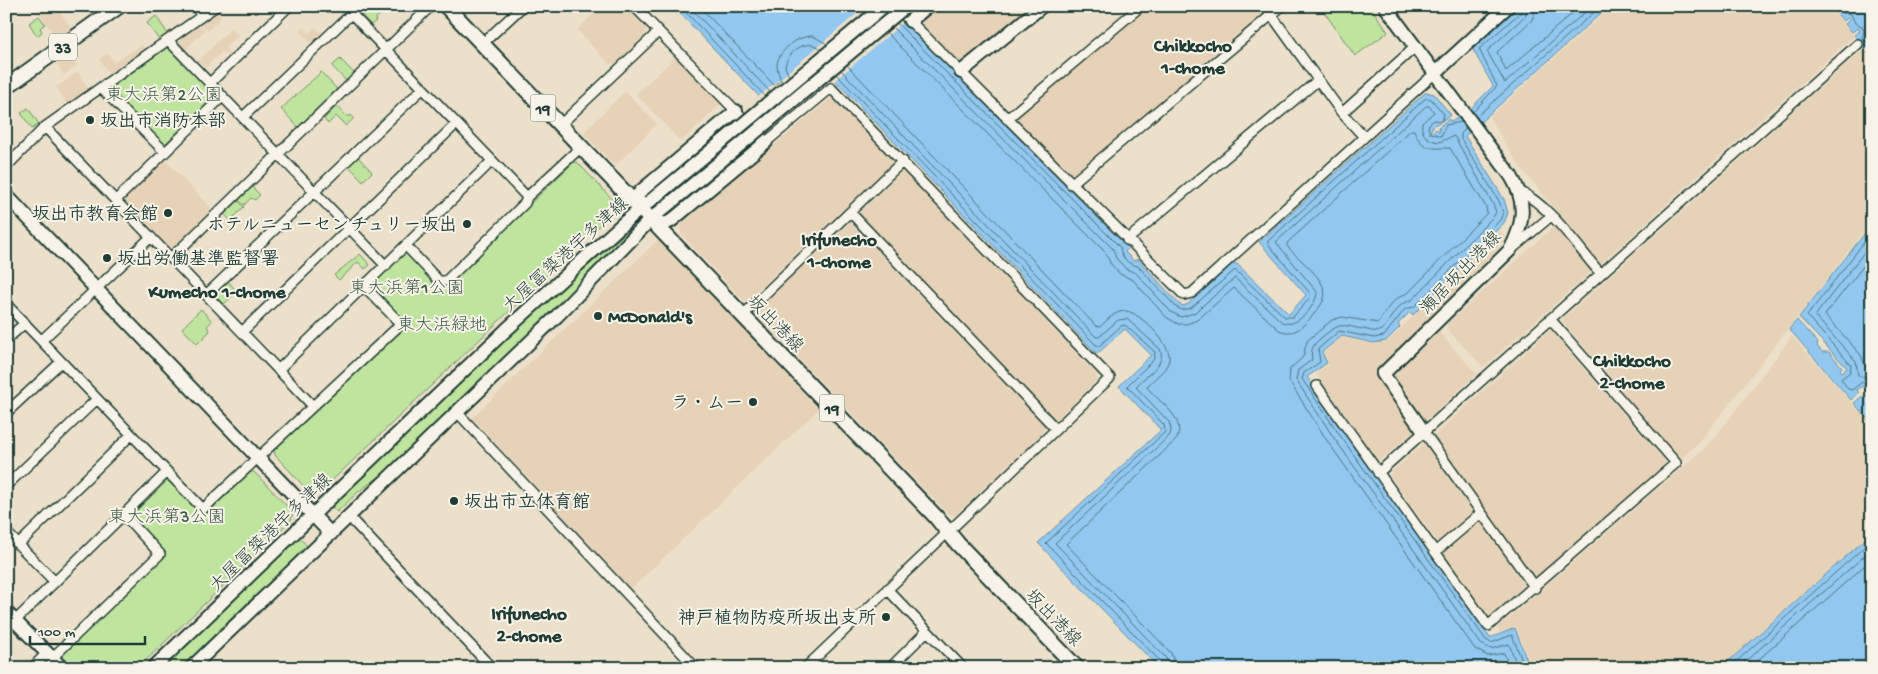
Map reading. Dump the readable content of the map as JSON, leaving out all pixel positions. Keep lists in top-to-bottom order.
{
  "streets": {
    "main road": [
      "33",
      "19",
      "大屋冨築港宇多津線",
      "瀬居坂出港線",
      "坂出港線"
    ]
  },
  "crossings": [
    ["大屋冨築港宇多津線", "坂出港線"]
  ],
  "districts": [
    "Chikkocho 1-chome",
    "Irifunecho 1-chome",
    "Kumecho 1-chome",
    "Chikkocho 2-chome",
    "Irifunecho 2-chome"
  ],
  "parks": [
    "東大浜第2公園",
    "東大浜第1公園",
    "東大浜緑地",
    "東大浜第3公園"
  ],
  "places": [
    "坂出市消防本部",
    "坂出市教育会館",
    "ホテルニューセンチュリー坂出",
    "坂出労働基準監督署",
    "McDonald's",
    "ラ・ムー",
    "坂出市立体育館",
    "神戸植物防疫所坂出支所"
  ],
  "scale_bar": "100 m"
}
